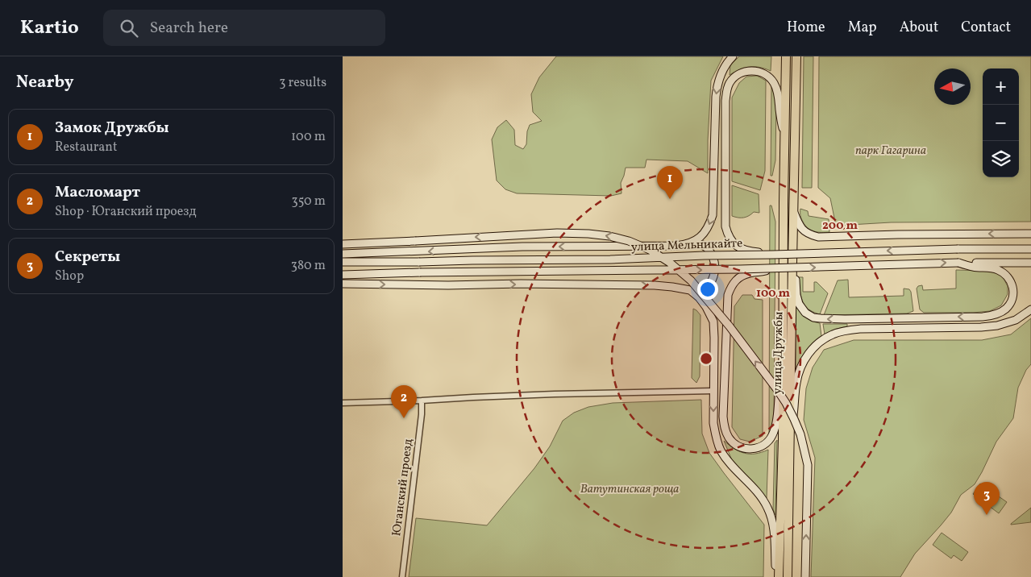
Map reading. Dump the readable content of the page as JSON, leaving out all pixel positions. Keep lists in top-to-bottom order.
{
  "streets": {
    "main road": ["улица Мельникайте", "улица Дружбы"],
    "street": ["Юганский проезд"]
  },
  "parks": ["парк Гагарина", "Ватутинская роща"],
  "north": "left",
  "page": {
    "header": "Kartio",
    "search": "Search here",
    "nav": [
      "Home",
      "Map",
      "About",
      "Contact"
    ],
    "heading": ["Nearby", "3 results"],
    "map_buttons": ["+", "−"],
    "list": [
      {
        "mark": "1",
        "name": "Замок Дружбы",
        "note": "Restaurant",
        "value": "100 m"
      },
      {
        "mark": "2",
        "name": "Масломарт",
        "note": "Shop · Юганский проезд",
        "value": "350 m"
      },
      {
        "mark": "3",
        "name": "Секреты",
        "note": "Shop",
        "value": "380 m"
      }
    ],
    "pins": ["1", "2", "3"]
  },
  "rings": ["200 m", "100 m"]
}
